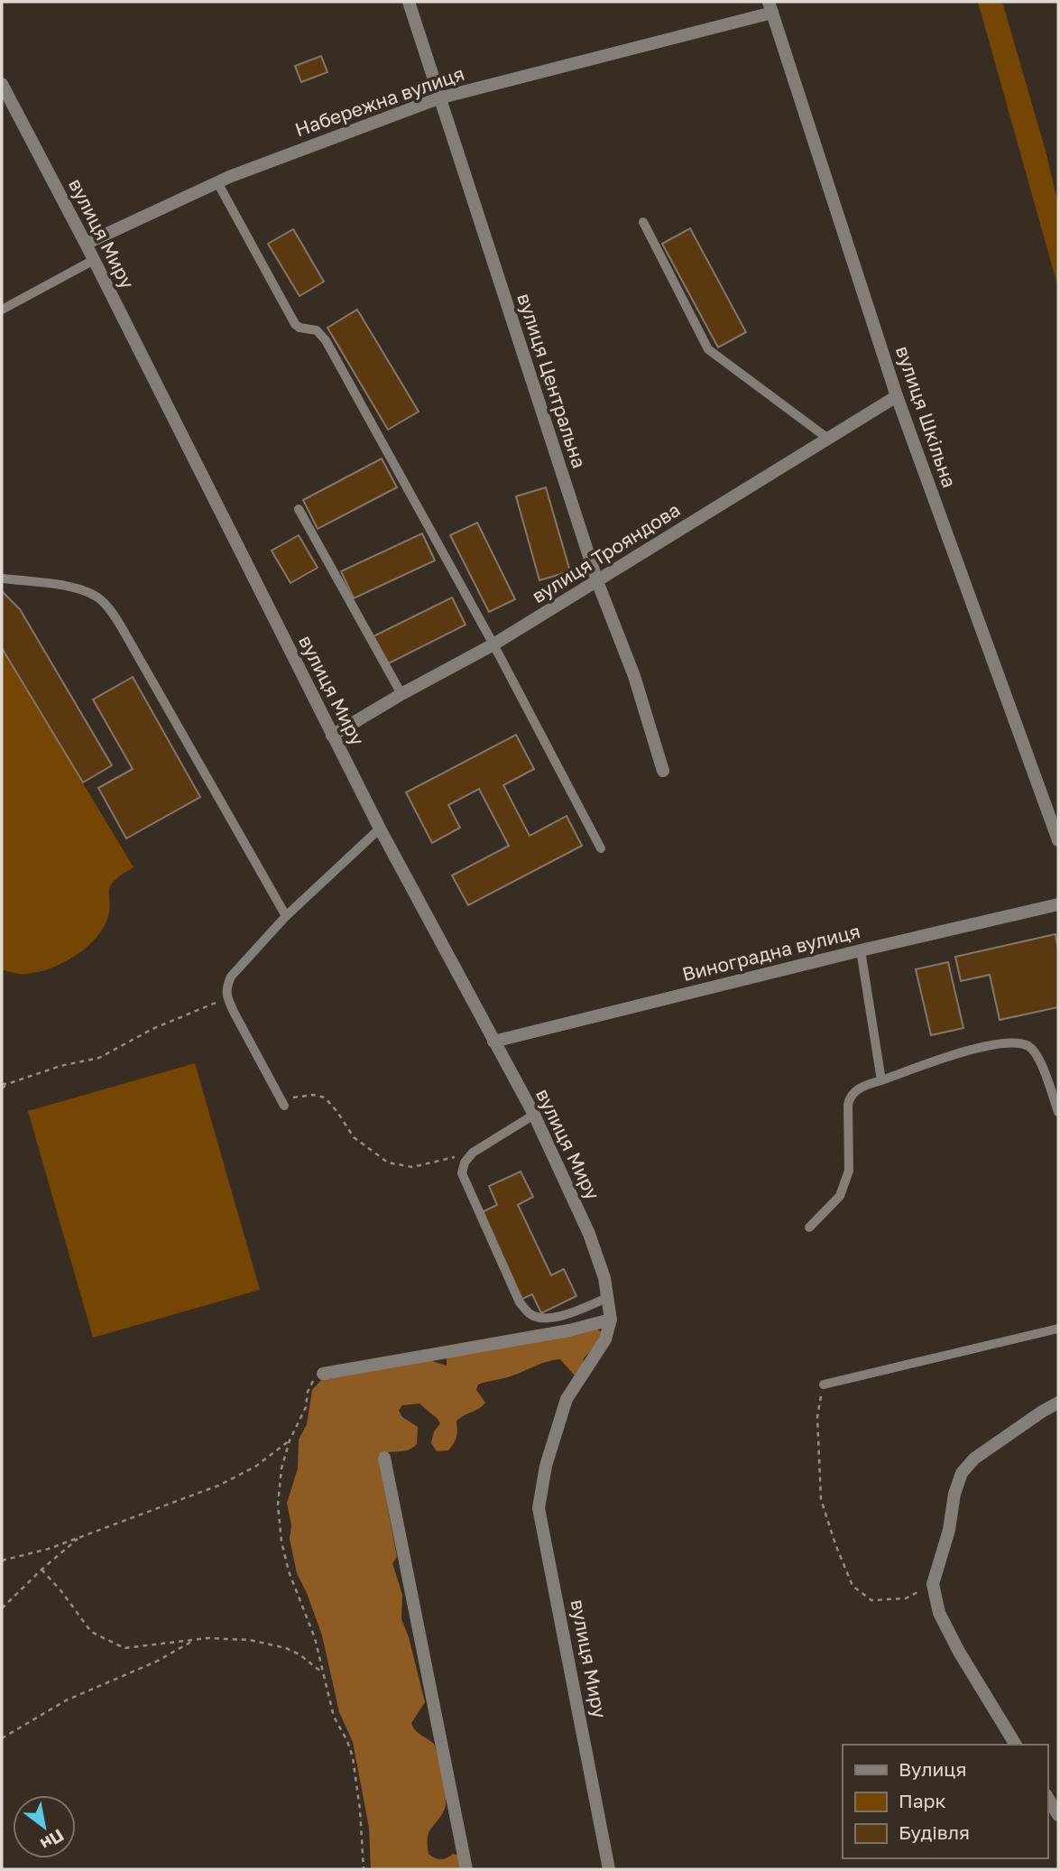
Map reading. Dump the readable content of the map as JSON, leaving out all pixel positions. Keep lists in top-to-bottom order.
{
  "streets": {
    "street": [
      "Набережна вулиця",
      "вулиця Миру",
      "вулиця Центральна",
      "вулиця Шкільна",
      "вулиця Трояндова",
      "Виноградна вулиця"
    ]
  },
  "crossings": [
    ["Набережна вулиця", "вулиця Миру"],
    ["Набережна вулиця", "вулиця Центральна"],
    ["Набережна вулиця", "вулиця Шкільна"],
    ["вулиця Миру", "вулиця Трояндова"],
    ["вулиця Миру", "Виноградна вулиця"],
    ["вулиця Центральна", "вулиця Трояндова"],
    ["вулиця Шкільна", "вулиця Трояндова"]
  ],
  "legend": ["Вулиця", "Парк", "Будівля"],
  "north": "bottom right"
}
